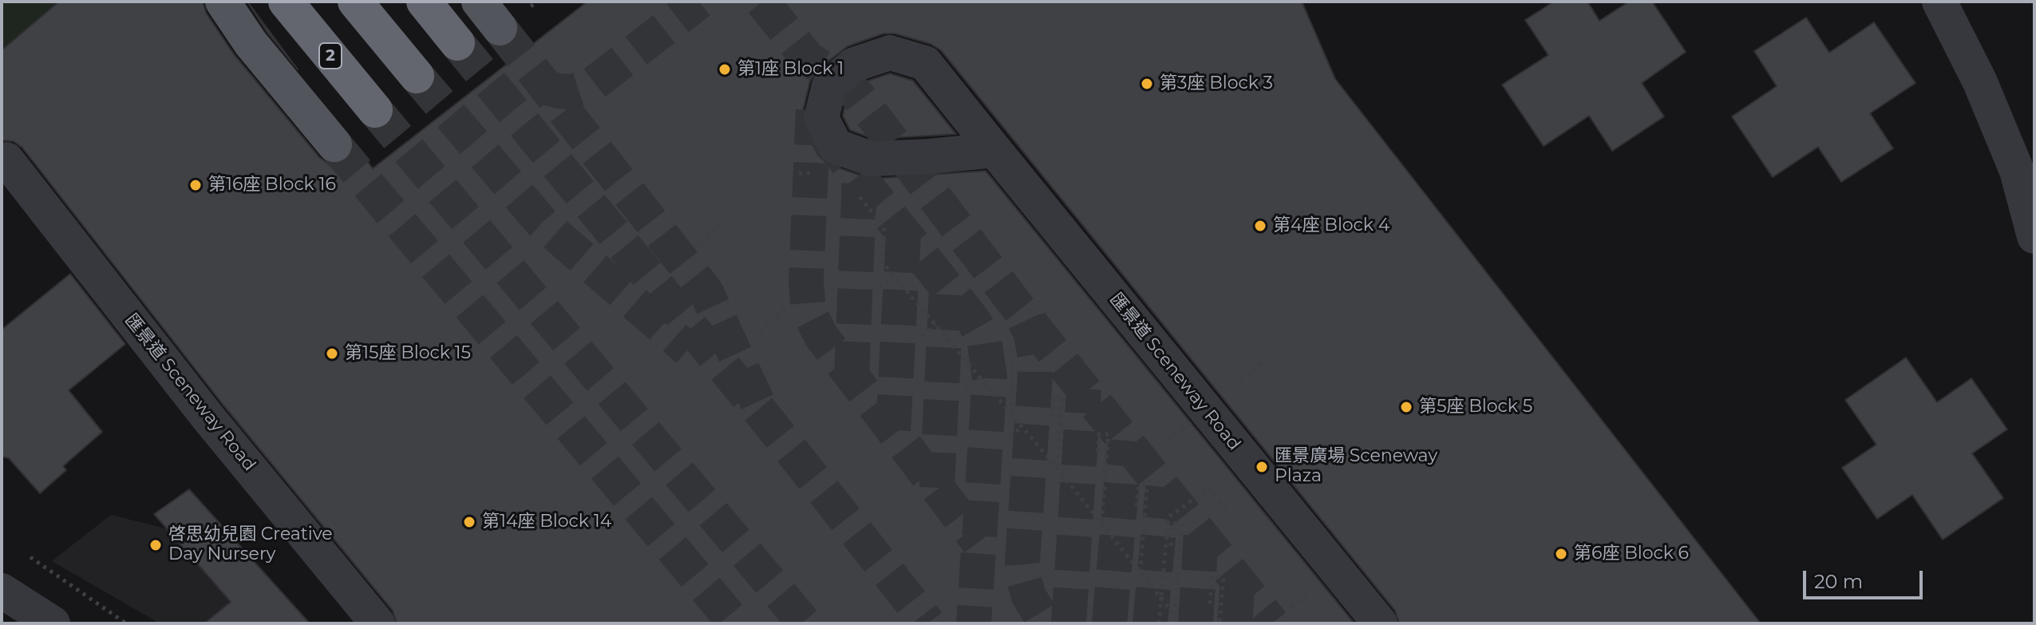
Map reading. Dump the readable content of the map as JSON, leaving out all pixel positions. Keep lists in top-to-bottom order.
{
  "streets": {
    "highway": ["2"],
    "street": ["匯景道 Sceneway Road"]
  },
  "places": [
    "第1座 Block 1",
    "第3座 Block 3",
    "第16座 Block 16",
    "第4座 Block 4",
    "第15座 Block 15",
    "第5座 Block 5",
    "匯景廣場 Sceneway Plaza",
    "第14座 Block 14",
    "啓思幼兒園 Creative Day Nursery",
    "第6座 Block 6"
  ],
  "scale_bar": "20 m"
}
